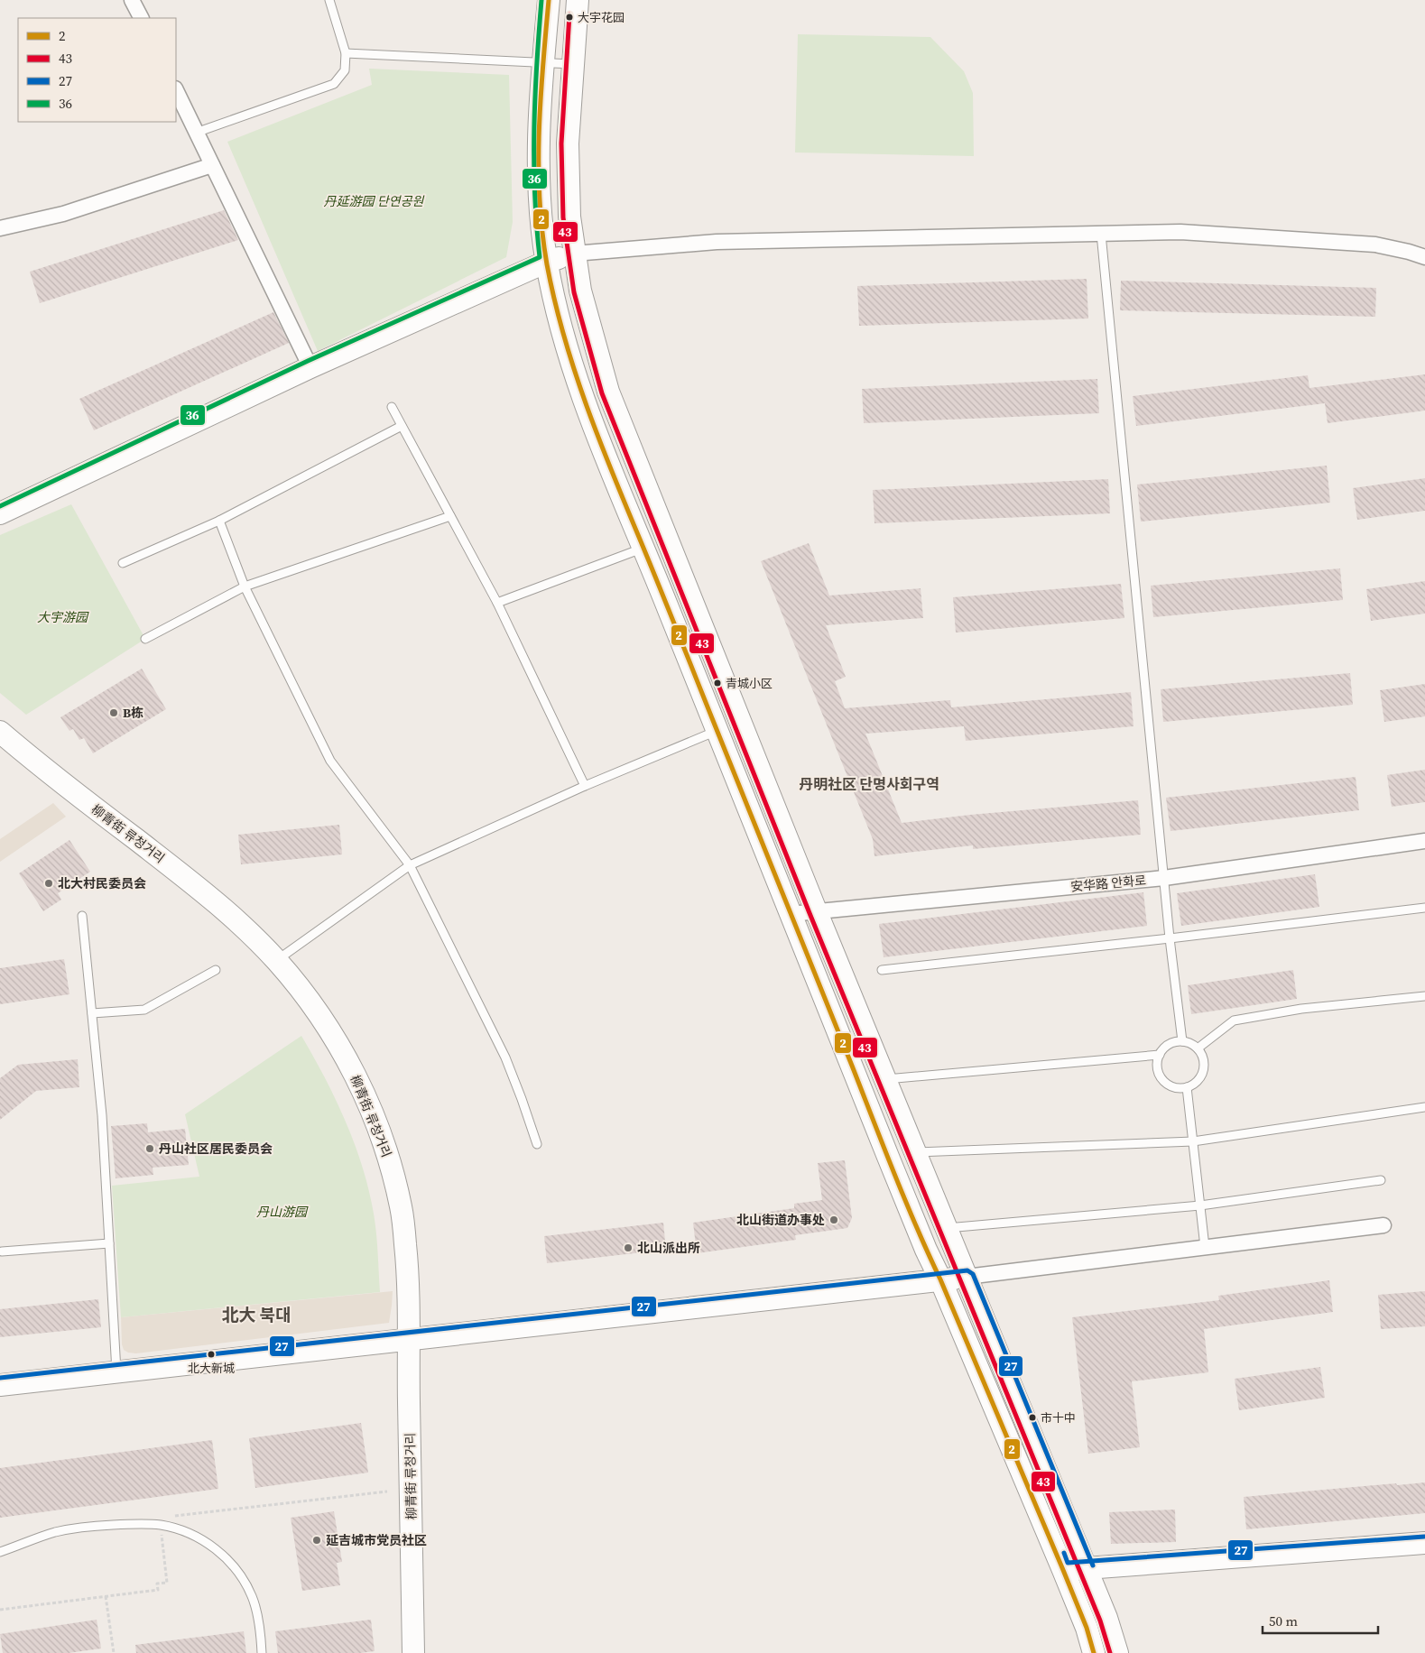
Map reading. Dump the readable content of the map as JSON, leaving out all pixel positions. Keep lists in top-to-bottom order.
{
  "streets": {
    "main road": ["柳青街 류청거리"],
    "street": ["安华路 안화로"]
  },
  "districts": ["丹明社区 단명사회구역", "北大 북대"],
  "parks": ["丹延游园 단연공원", "大宇游园", "丹山游园"],
  "places": [
    "大宇花园",
    "青城小区",
    "B栋",
    "北大村民委员会",
    "丹山社区居民委员会",
    "北山街道办事处",
    "北山派出所",
    "北大新城",
    "市十中",
    "延吉城市党员社区"
  ],
  "lines": [
    "transit line 2",
    "transit line 36",
    "transit line 43",
    "transit line 27"
  ],
  "legend": [
    "2",
    "43",
    "27",
    "36"
  ],
  "scale_bar": "50 m"
}
